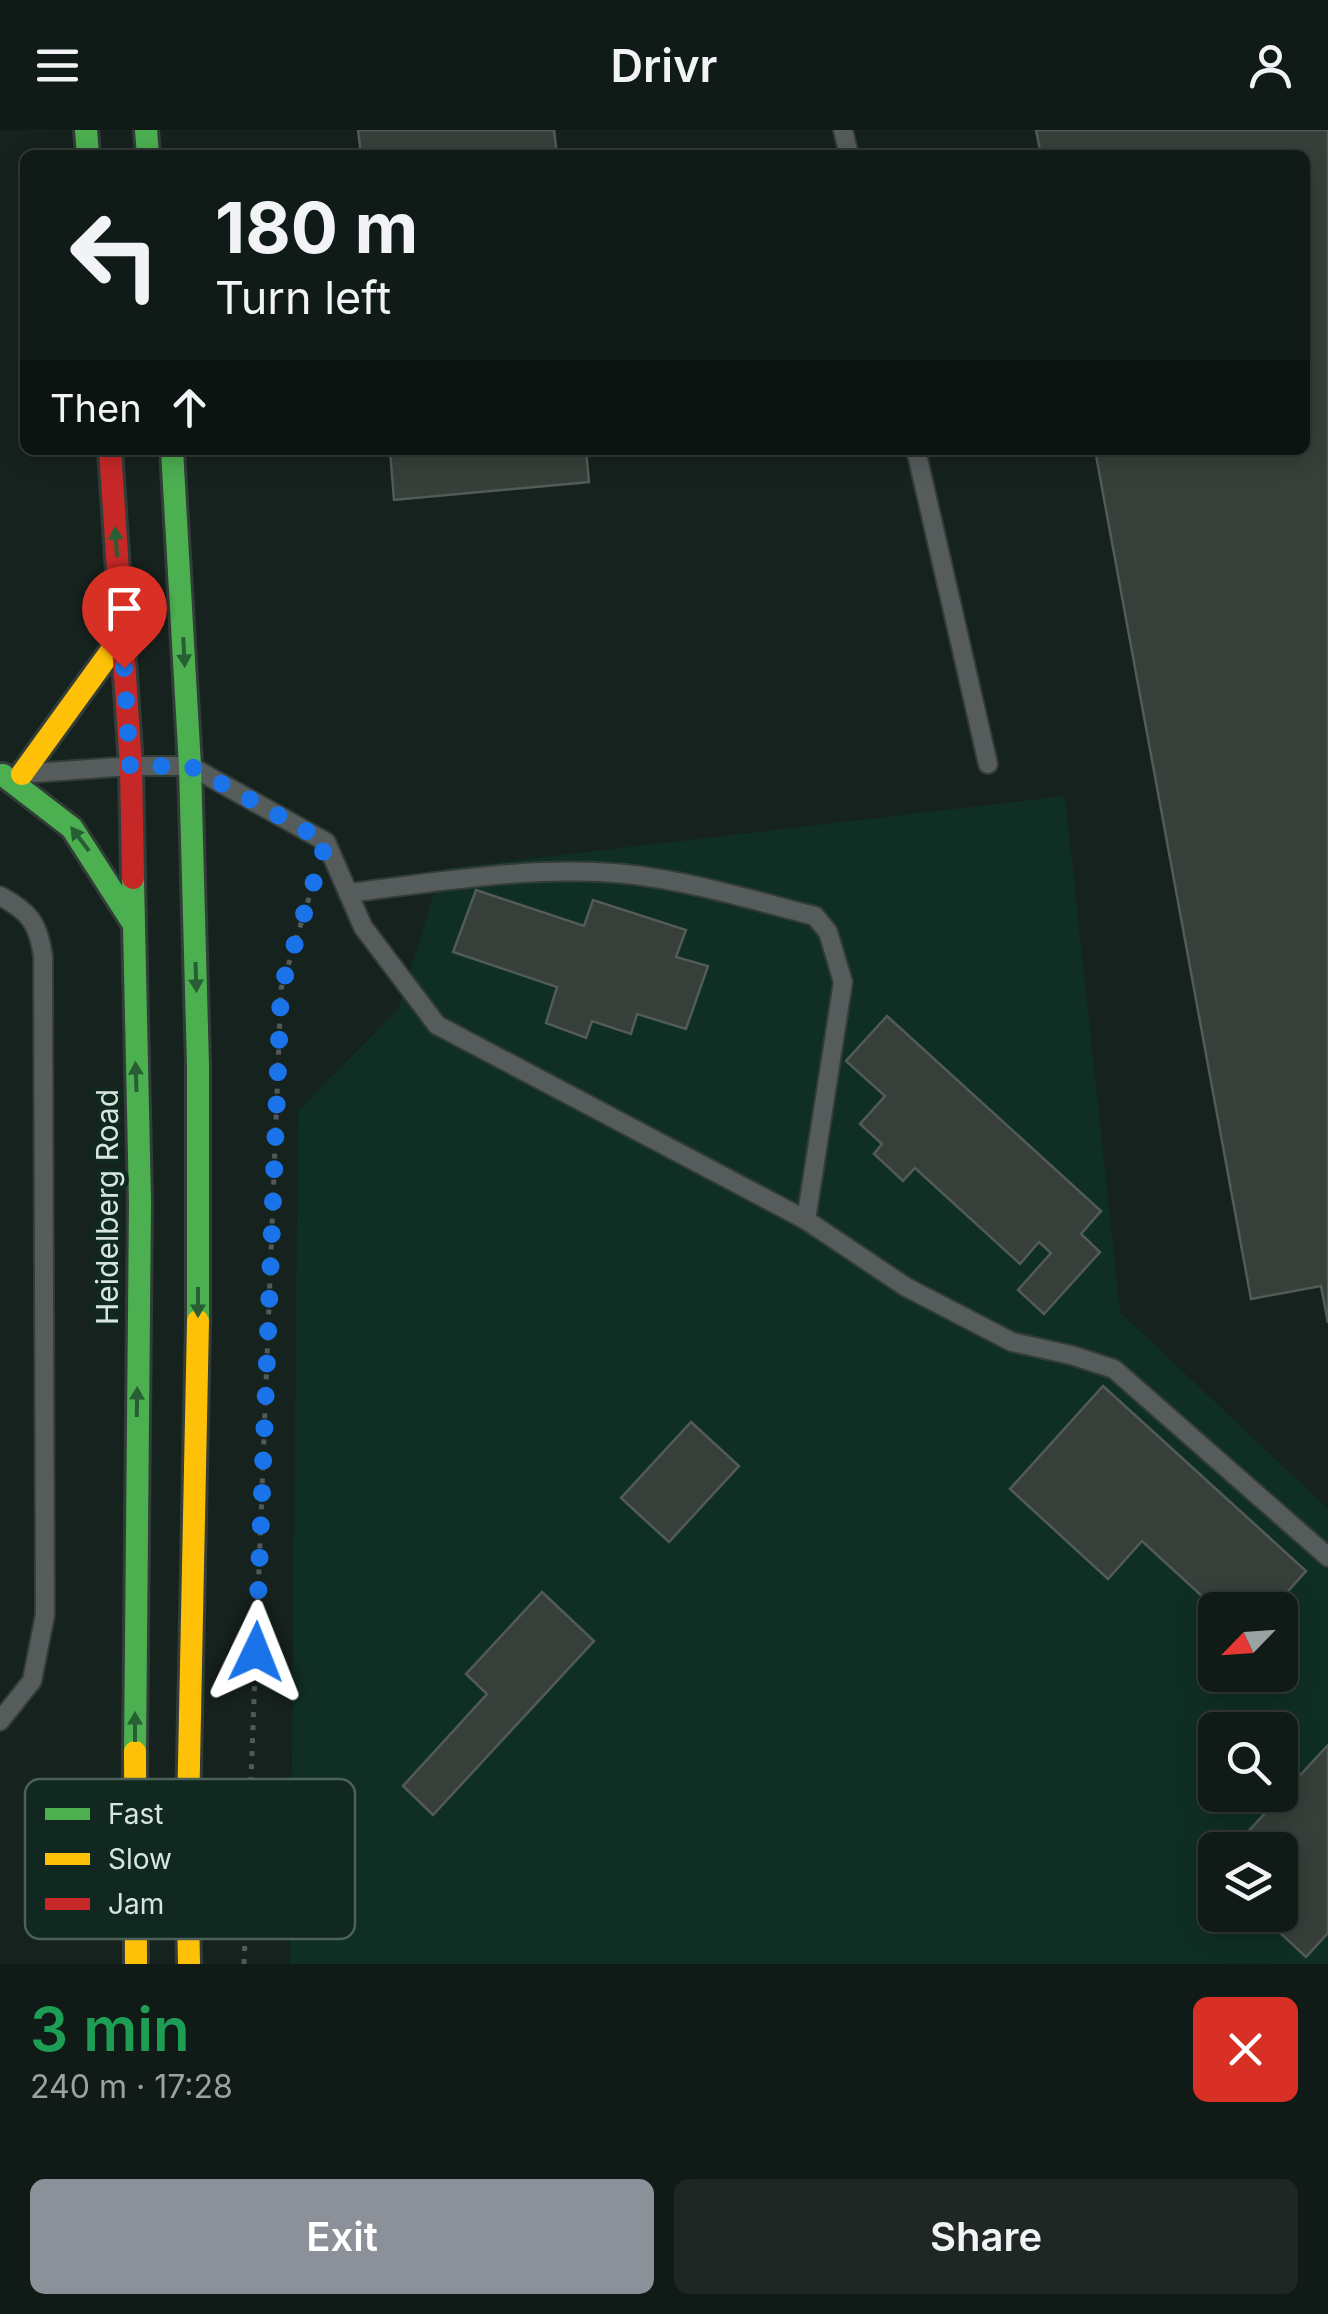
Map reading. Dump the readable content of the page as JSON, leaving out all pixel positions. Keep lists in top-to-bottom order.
{
  "streets": {
    "main road": ["Heidelberg Road"]
  },
  "legend": ["Fast", "Slow", "Jam"],
  "north": "bottom left",
  "page": {
    "header": "Drivr",
    "turn": ["180 m", "Turn left"],
    "then": "Then",
    "heading": ["3 min", "240 m · 17:28"],
    "buttons": ["Exit", "Share"]
  }
}
